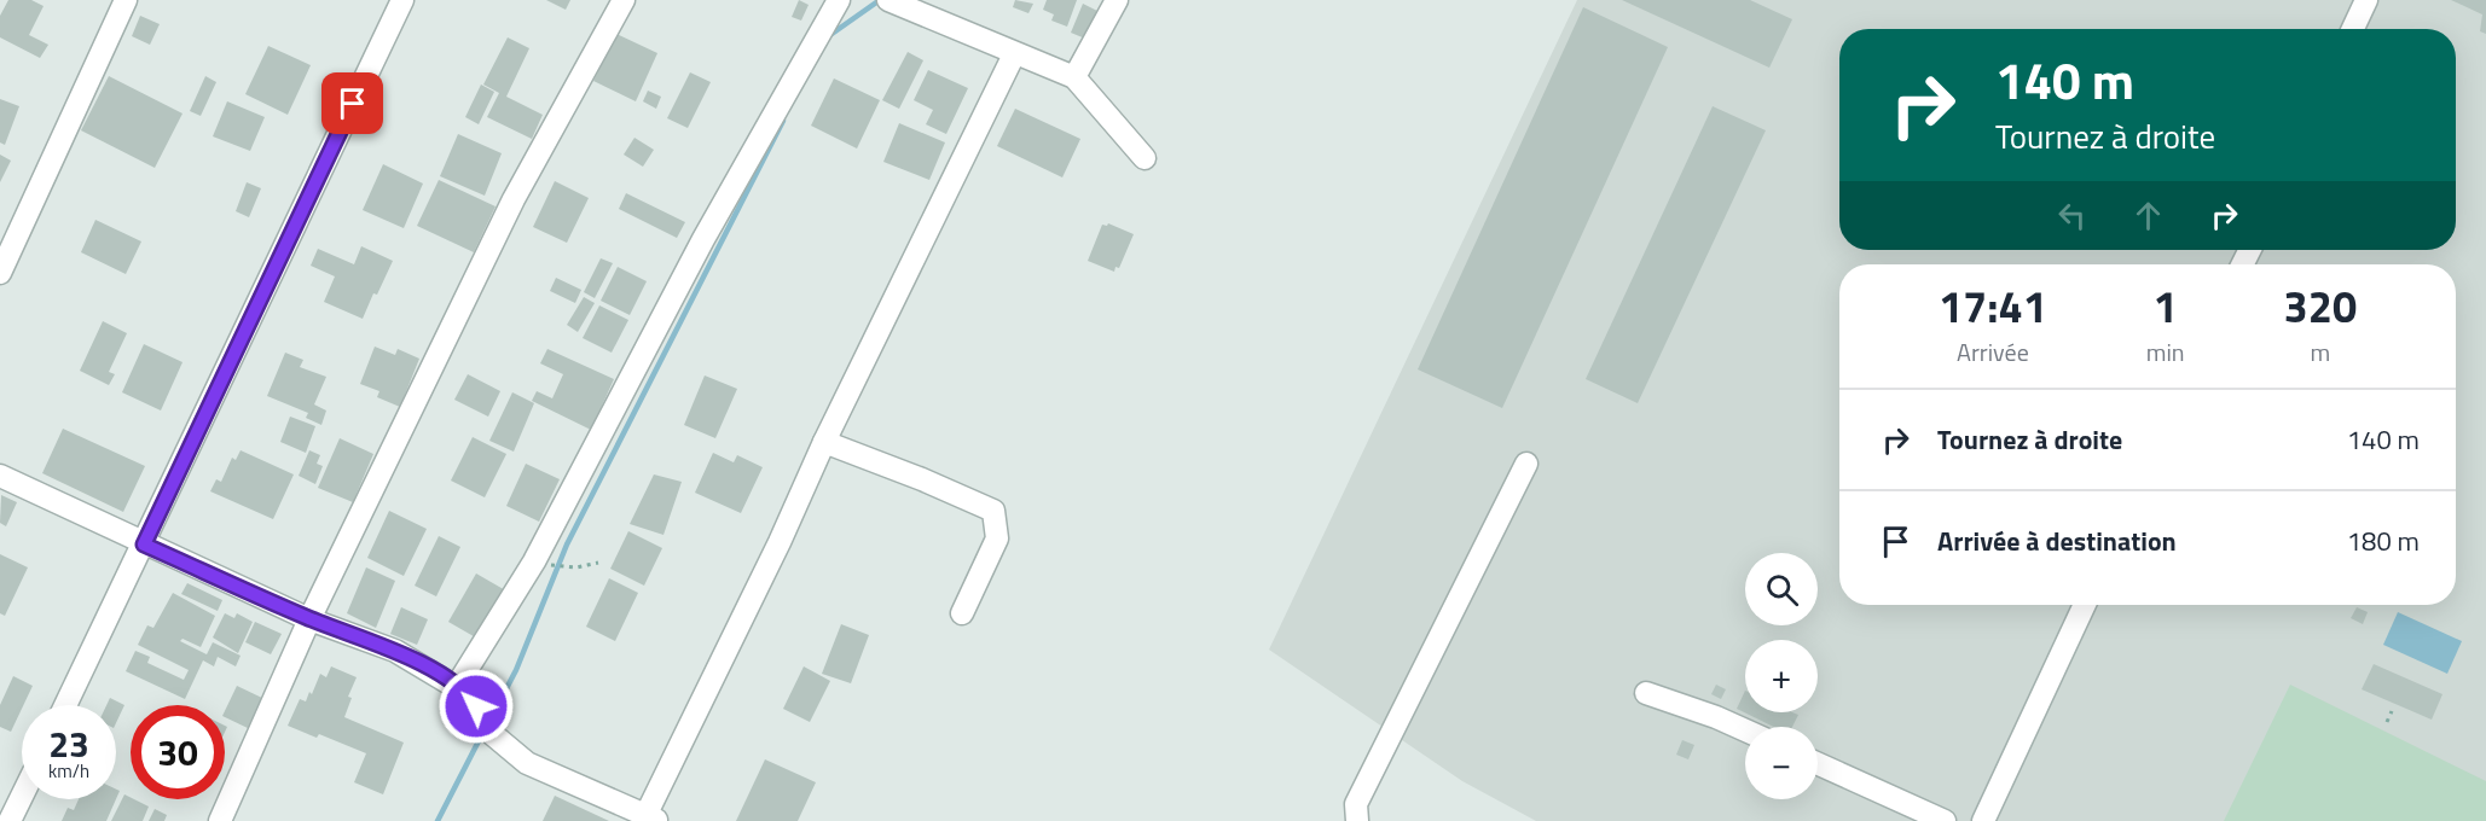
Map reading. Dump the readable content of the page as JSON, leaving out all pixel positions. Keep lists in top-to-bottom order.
{
  "page": {
    "turn": ["140 m", "Tournez à droite"],
    "eta": [
      "17:41",
      "Arrivée",
      "1",
      "min",
      "320",
      "m"
    ],
    "list": [
      {
        "name": "Tournez à droite",
        "value": "140 m"
      },
      {
        "name": "Arrivée à destination",
        "value": "180 m"
      }
    ],
    "map_buttons": ["+", "−"],
    "speed": "23 km/h",
    "limit": "30"
  }
}
